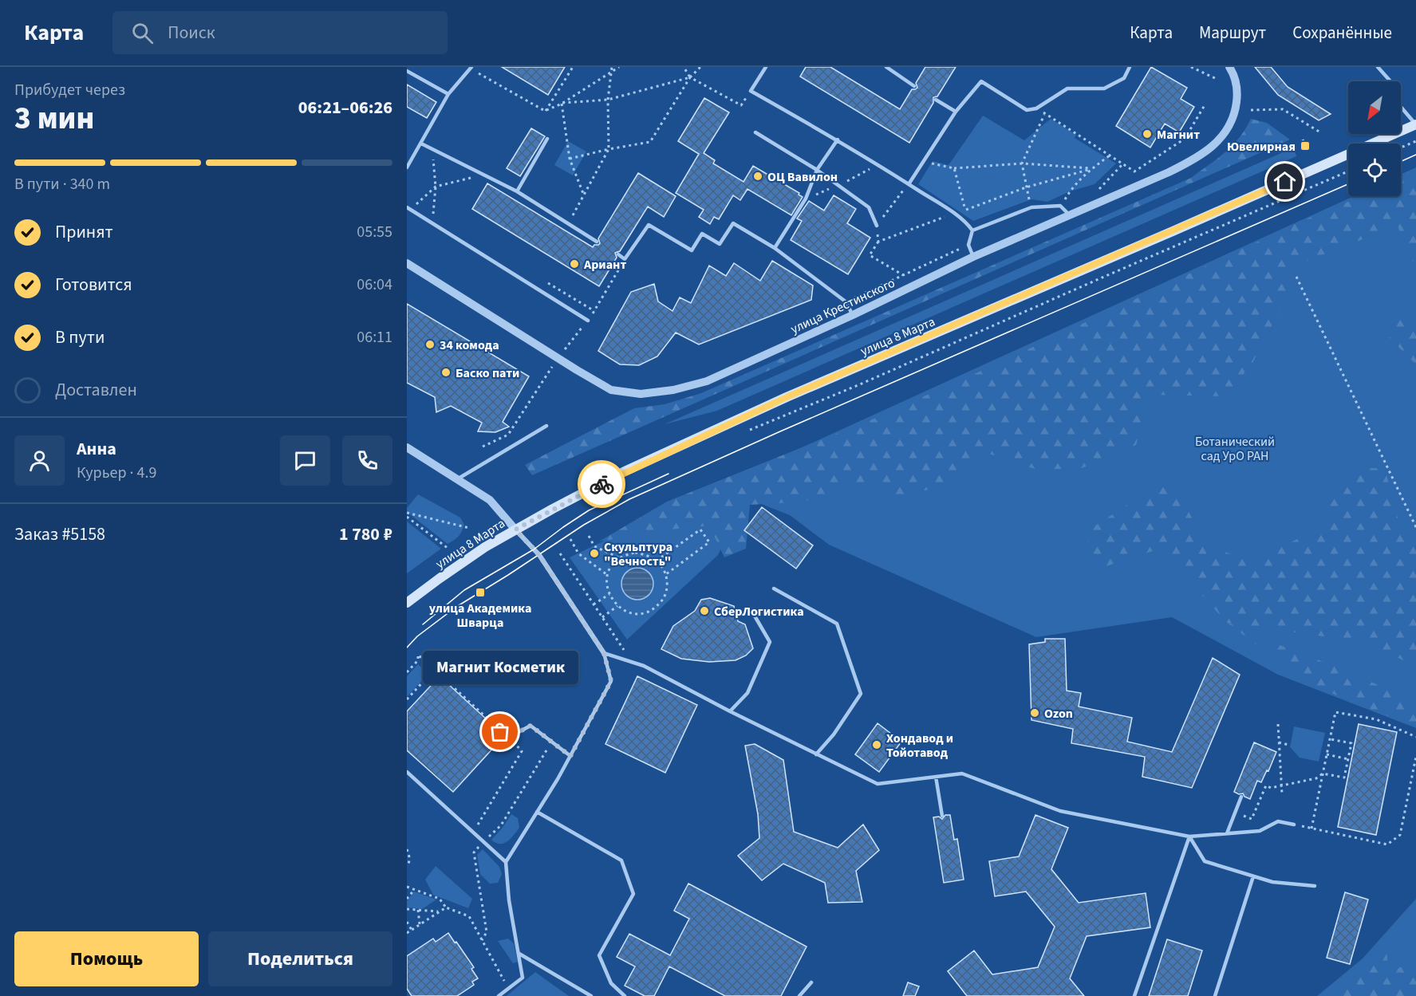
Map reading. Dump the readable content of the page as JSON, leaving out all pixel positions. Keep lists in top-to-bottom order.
{
  "streets": {
    "main road": ["улица 8 Марта"],
    "street": ["улица Крестинского"]
  },
  "parks": ["Ботанический сад УрО РАН"],
  "places": {
    "other": [
      "Магнит",
      "ОЦ Вавилон",
      "Ариант",
      "34 комода",
      "Баско пати",
      "Скульптура \"Вечность\"",
      "СберЛогистика",
      "Ozon",
      "Магнит Косметик",
      "Хондавод и Тойотавод"
    ],
    "transit": ["Ювелирная", "улица Академика Шварца"]
  },
  "north": "bottom left",
  "page": {
    "header": "Карта",
    "search": "Поиск",
    "nav": ["Карта", "Маршрут", "Сохранённые"],
    "heading": ["3 мин", "Прибудет через", "06:21–06:26"],
    "panel": [
      "Анна",
      "Курьер · 4.9",
      "Заказ #5158",
      "1 780 ₽"
    ],
    "bar": "В пути · 340 m",
    "list": [
      ["Принят", "05:55"],
      ["Готовится", "06:04"],
      ["В пути", "06:11"],
      "Доставлен"
    ],
    "bubble": "Магнит Косметик",
    "buttons": ["Помощь", "Поделиться"]
  }
}
